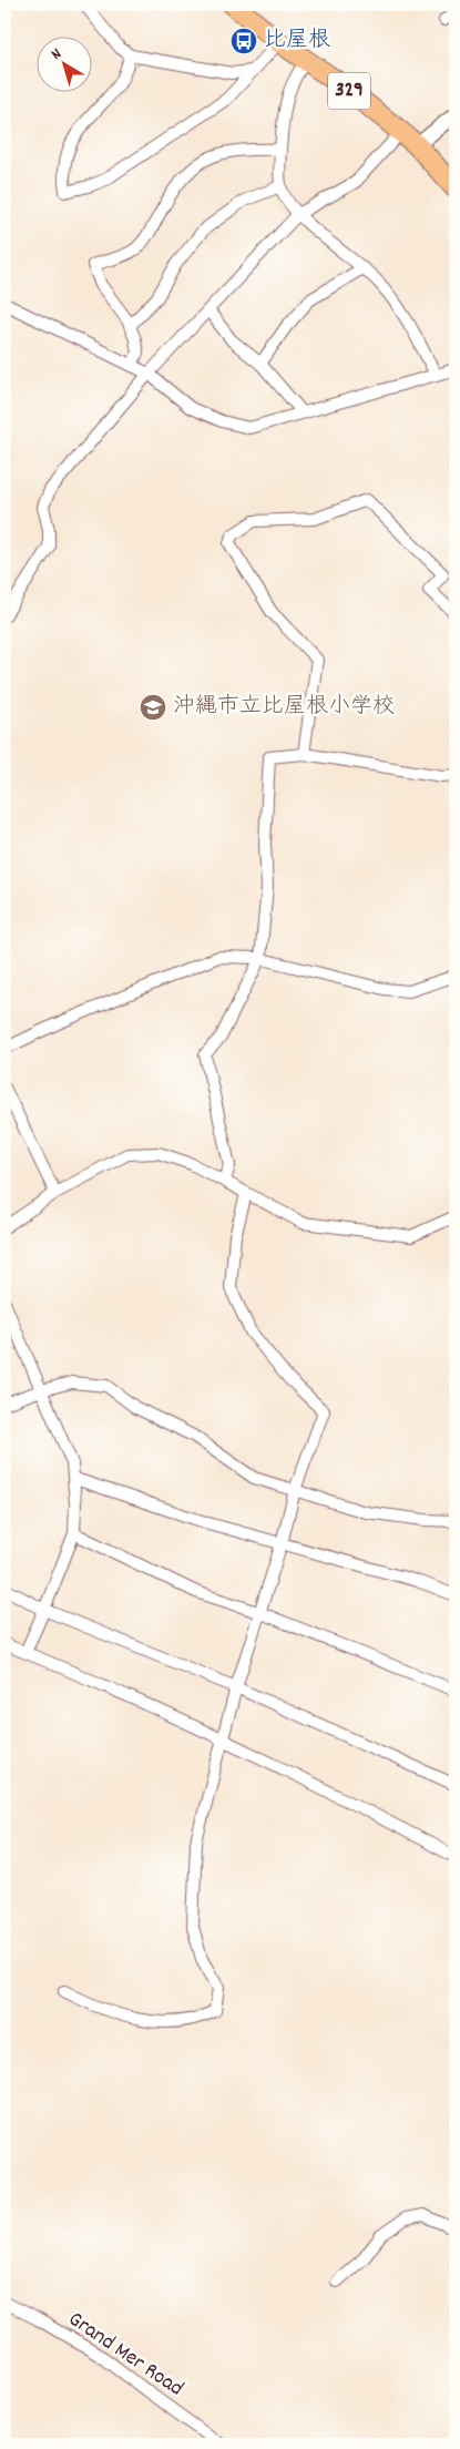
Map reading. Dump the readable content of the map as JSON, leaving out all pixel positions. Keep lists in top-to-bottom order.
{
  "streets": {
    "highway": ["329"],
    "street": ["Grand Mer Road"]
  },
  "places": {
    "bus stop": ["比屋根"],
    "school or university": ["沖縄市立比屋根小学校"]
  },
  "north": "top left"
}
